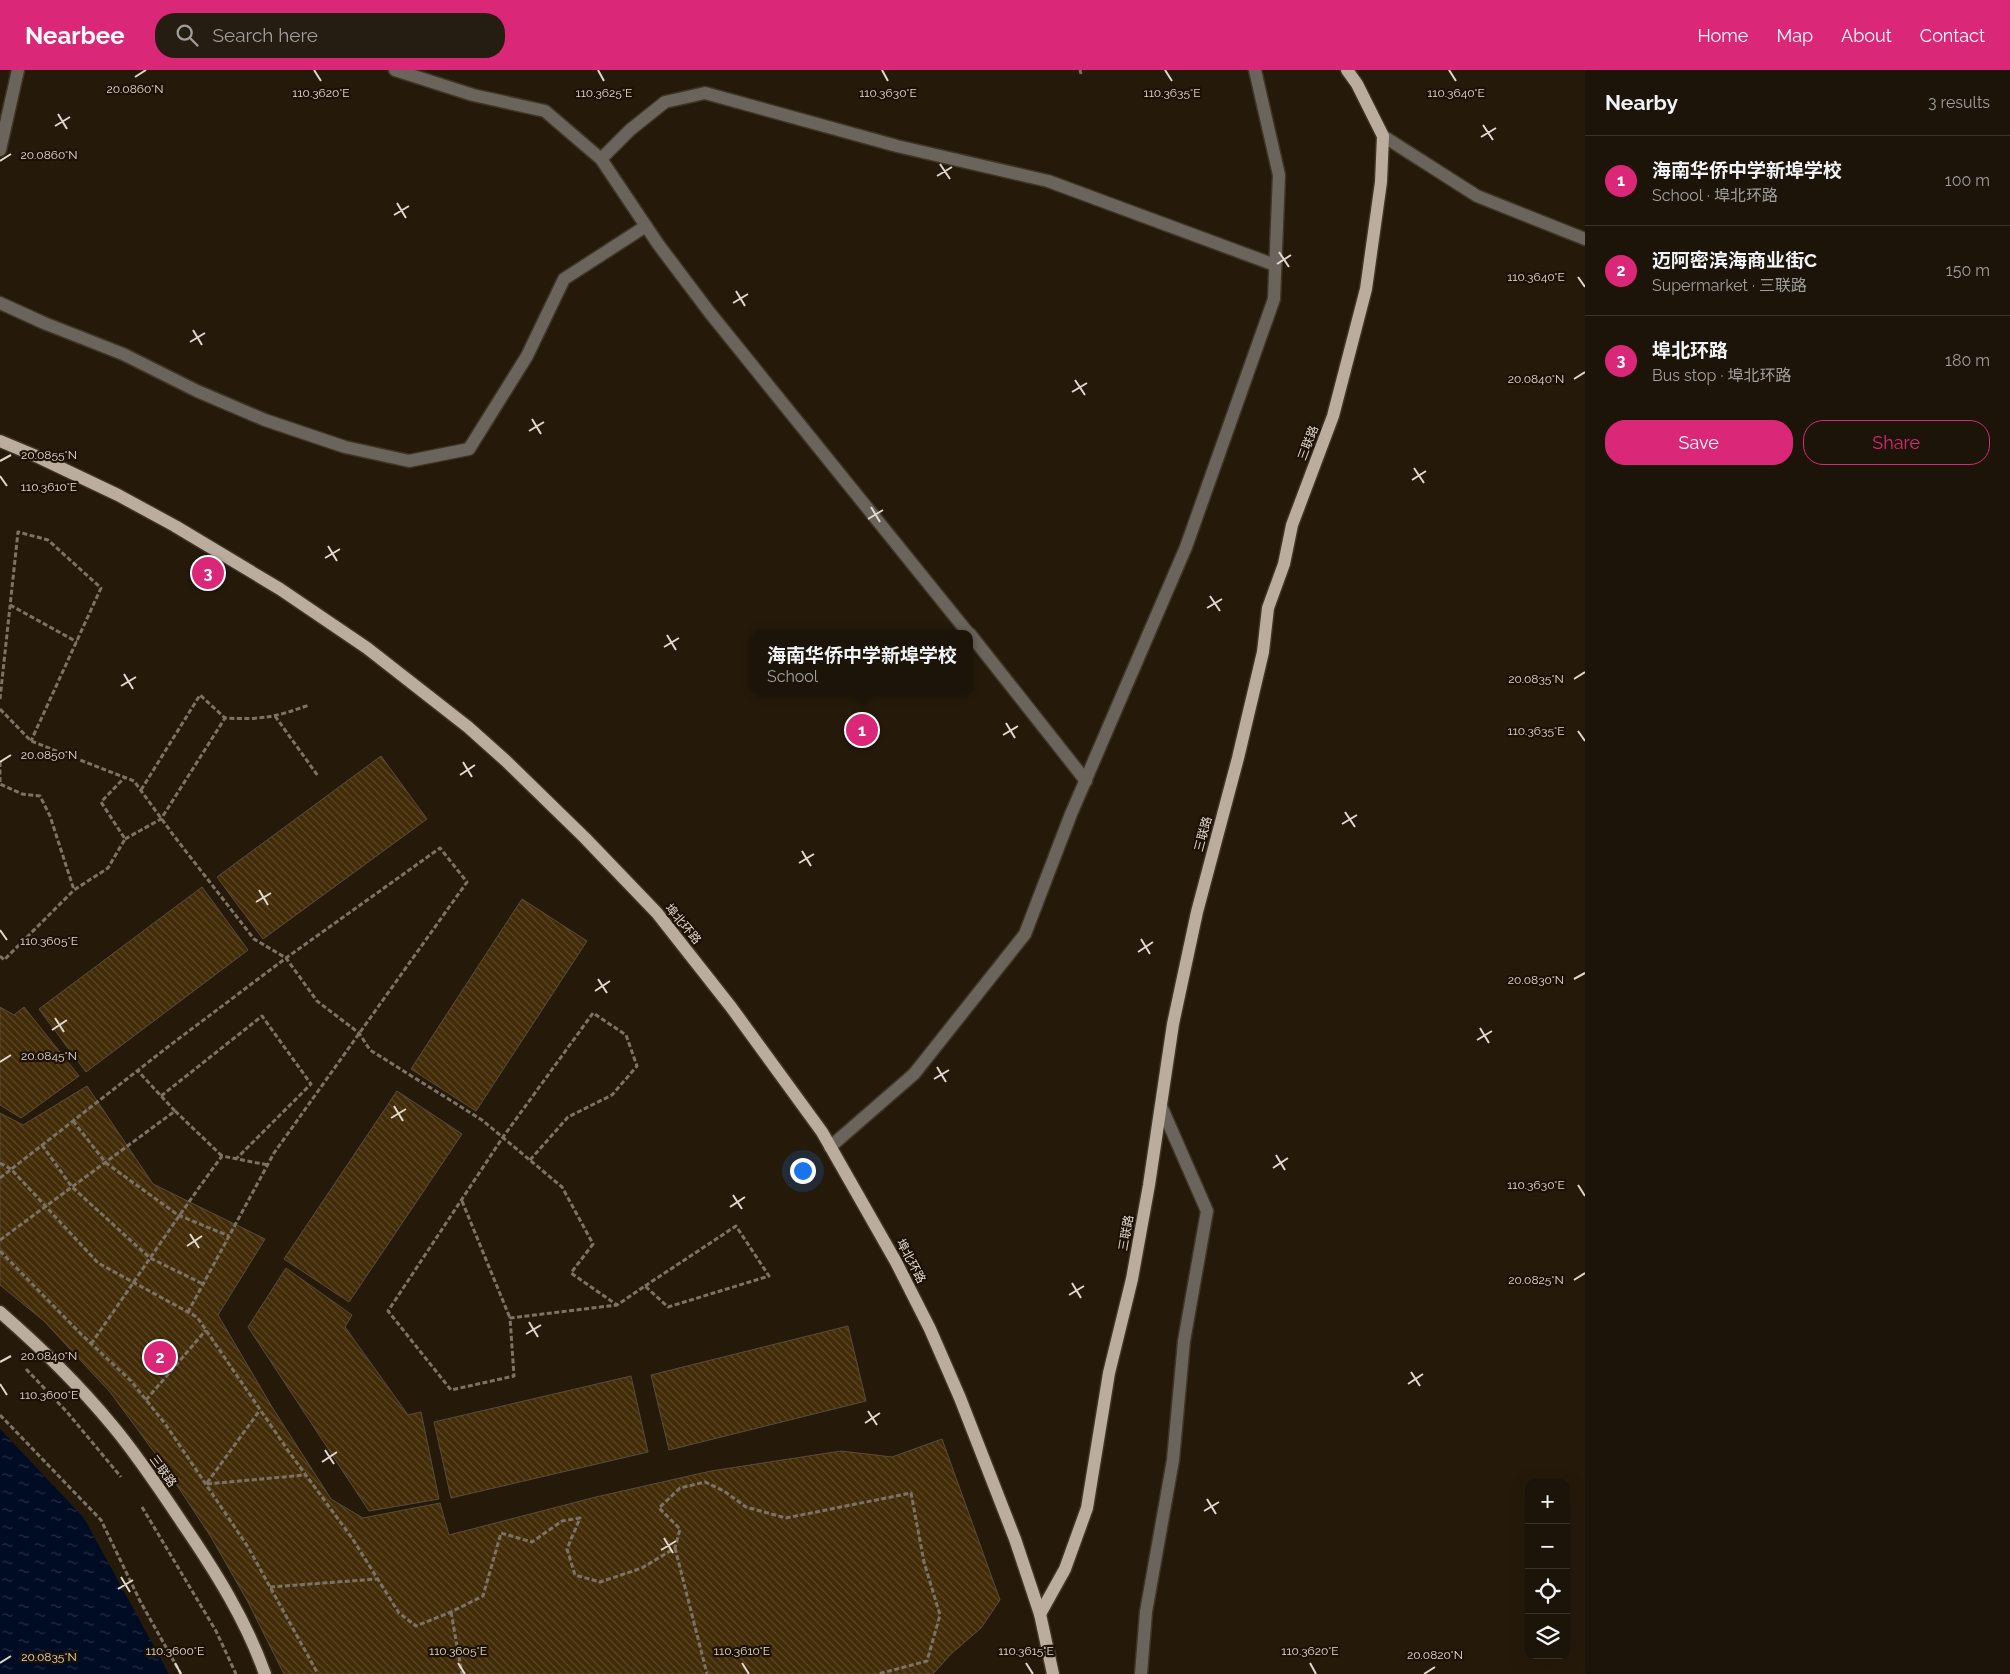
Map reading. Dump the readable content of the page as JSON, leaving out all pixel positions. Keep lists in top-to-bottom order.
{
  "streets": {
    "main road": ["三联路", "埠北环路"]
  },
  "crossings": [
    ["三联路", "埠北环路"]
  ],
  "page": {
    "header": "Nearbee",
    "search": "Search here",
    "nav": [
      "Home",
      "Map",
      "About",
      "Contact"
    ],
    "heading": ["Nearby", "3 results"],
    "list": [
      {
        "mark": "1",
        "name": "海南华侨中学新埠学校",
        "note": "School · 埠北环路",
        "value": "100 m"
      },
      {
        "mark": "2",
        "name": "迈阿密滨海商业街C",
        "note": "Supermarket · 三联路",
        "value": "150 m"
      },
      {
        "mark": "3",
        "name": "埠北环路",
        "note": "Bus stop · 埠北环路",
        "value": "180 m"
      }
    ],
    "buttons": ["Save", "Share"],
    "pins": ["3", "1", "2"],
    "popup": ["海南华侨中学新埠学校", "School"],
    "map_buttons": ["+", "−"]
  },
  "coordinates": [
    "20.0860°N",
    "110.3635°E",
    "110.3640°E",
    "110.3620°E",
    "110.3625°E",
    "110.3630°E",
    "20.0840°N",
    "20.0855°N",
    "110.3610°E",
    "20.0835°N",
    "20.0850°N",
    "110.3605°E",
    "20.0830°N",
    "20.0845°N",
    "20.0825°N",
    "110.3600°E",
    "110.3615°E",
    "20.0820°N"
  ]
}
